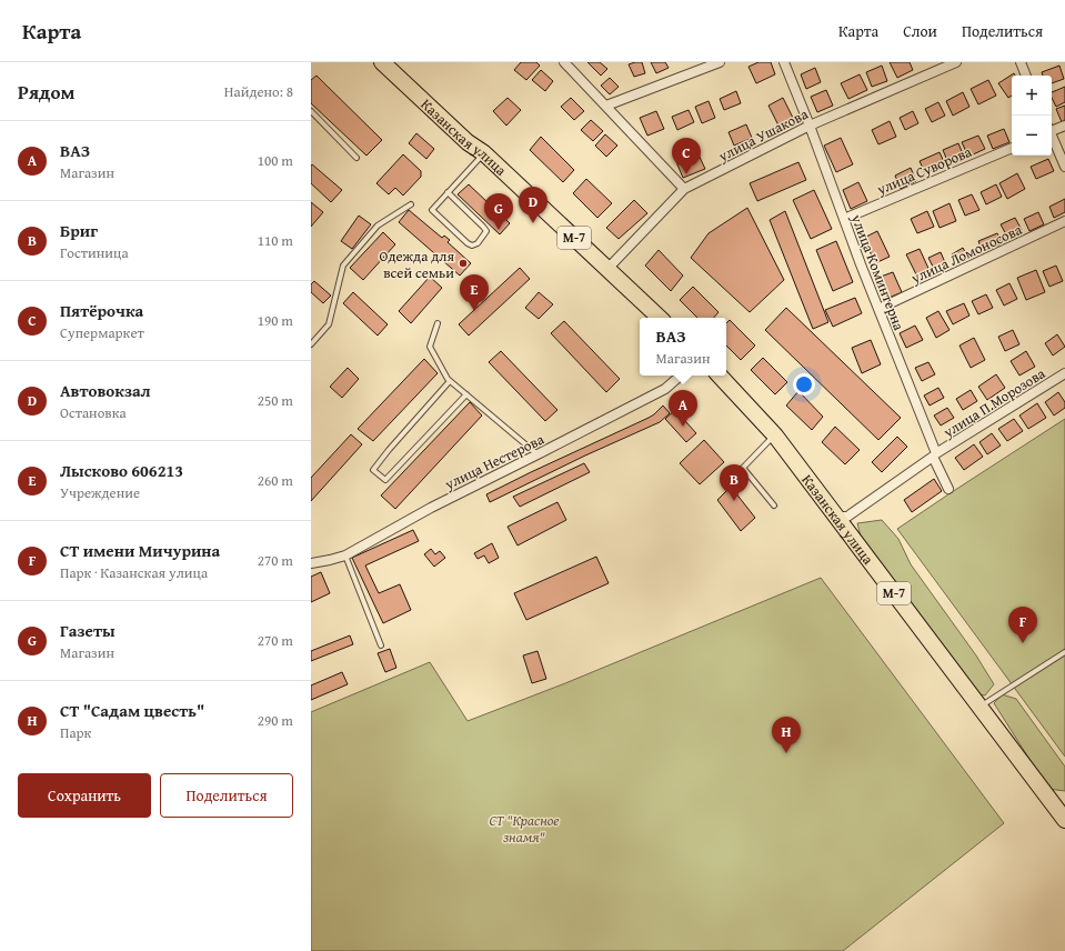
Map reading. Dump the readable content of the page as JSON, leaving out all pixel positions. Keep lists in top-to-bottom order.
{
  "streets": {
    "highway": ["Казанская улица", "М-7"],
    "street": [
      "улица Ушакова",
      "улица Суворова",
      "улица Ломоносова",
      "улица Коминтерна",
      "улица П.Морозова",
      "улица Нестерова"
    ]
  },
  "crossings": [
    ["улица Ушакова", "Казанская улица"],
    ["улица Ушакова", "улица Коминтерна"],
    ["Казанская улица", "улица П.Морозова"],
    ["улица Суворова", "улица Коминтерна"],
    ["улица Ломоносова", "улица Коминтерна"],
    ["улица Коминтерна", "улица П.Морозова"]
  ],
  "parks": ["СТ \"Красное знамя\""],
  "places": ["Одежда для всей семьи"],
  "page": {
    "header": "Карта",
    "nav": ["Карта", "Слои", "Поделиться"],
    "heading": ["Рядом", "Найдено: 8"],
    "map_buttons": ["+", "−"],
    "list": [
      {
        "mark": "A",
        "name": "ВАЗ",
        "note": "Магазин",
        "value": "100 m"
      },
      {
        "mark": "B",
        "name": "Бриг",
        "note": "Гостиница",
        "value": "110 m"
      },
      {
        "mark": "C",
        "name": "Пятёрочка",
        "note": "Супермаркет",
        "value": "190 m"
      },
      {
        "mark": "D",
        "name": "Автовокзал",
        "note": "Остановка",
        "value": "250 m"
      },
      {
        "mark": "E",
        "name": "Лысково 606213",
        "note": "Учреждение",
        "value": "260 m"
      },
      {
        "mark": "F",
        "name": "СТ имени Мичурина",
        "note": "Парк · Казанская улица",
        "value": "270 m"
      },
      {
        "mark": "G",
        "name": "Газеты",
        "note": "Магазин",
        "value": "270 m"
      },
      {
        "mark": "H",
        "name": "СТ \"Садам цвесть\"",
        "note": "Парк",
        "value": "290 m"
      }
    ],
    "pins": [
      "C",
      "D",
      "G",
      "E",
      "A",
      "B",
      "F",
      "H"
    ],
    "popup": ["ВАЗ", "Магазин"],
    "buttons": ["Сохранить", "Поделиться"]
  }
}
